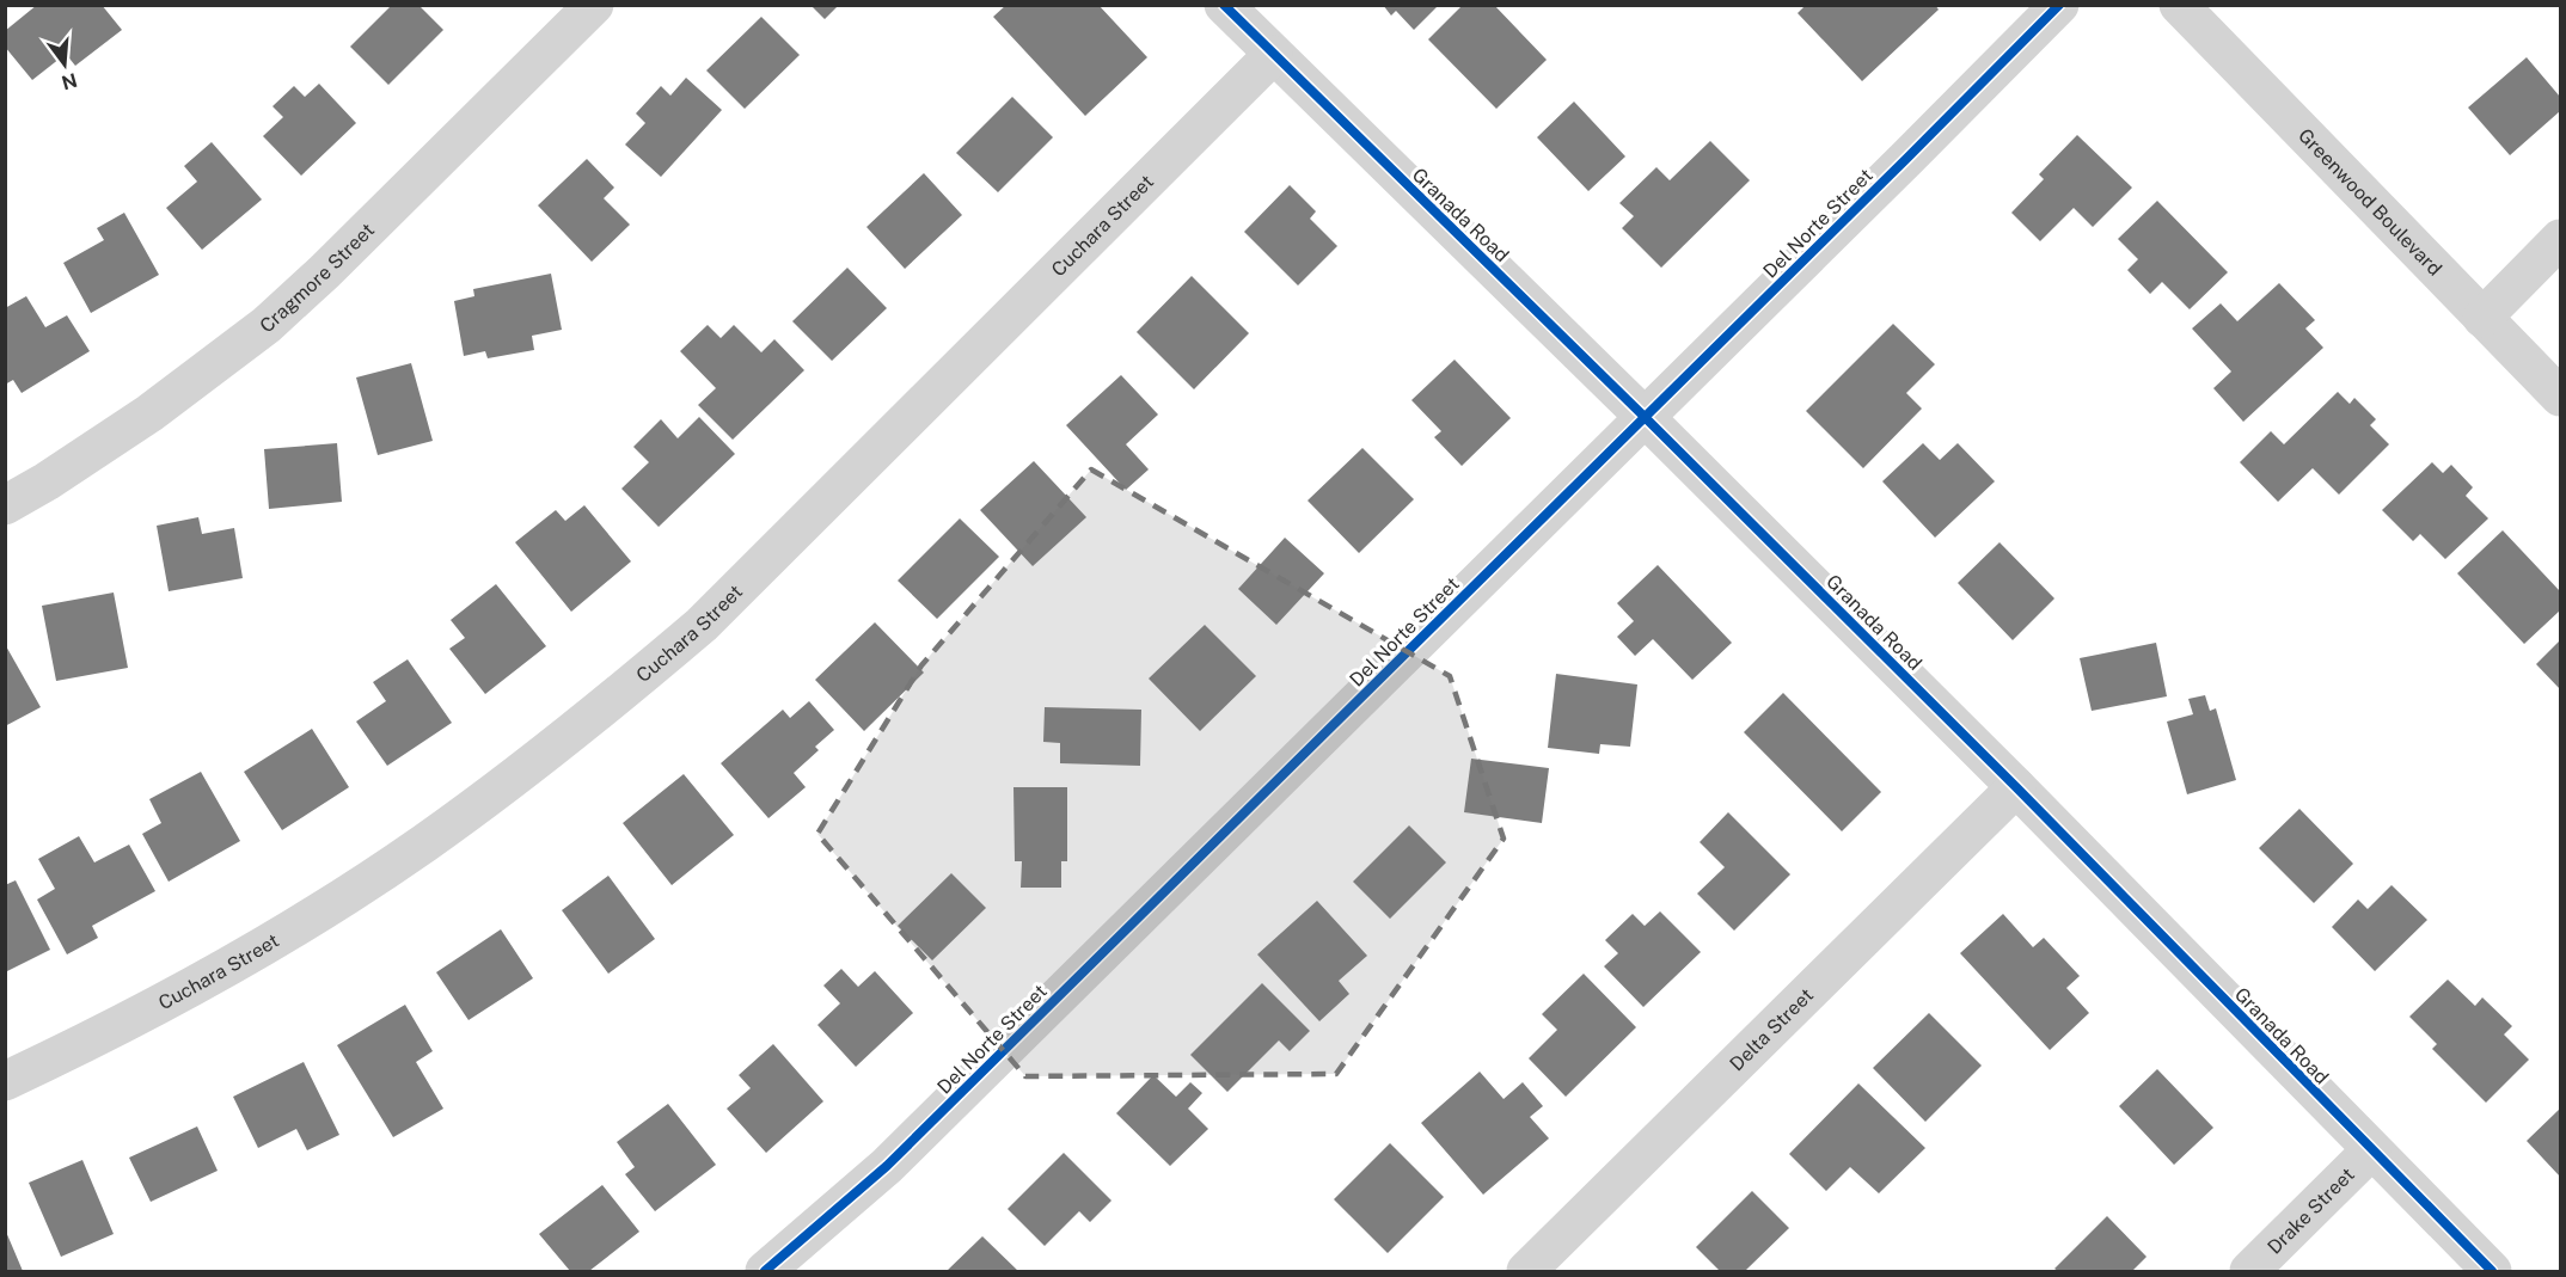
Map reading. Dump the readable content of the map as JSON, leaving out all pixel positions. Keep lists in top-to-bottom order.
{
  "streets": {
    "street": [
      "Greenwood Boulevard",
      "Granada Road",
      "Del Norte Street",
      "Cuchara Street",
      "Cragmore Street",
      "Delta Street",
      "Drake Street"
    ]
  },
  "crossings": [
    ["Granada Road", "Del Norte Street"],
    ["Granada Road", "Cuchara Street"],
    ["Granada Road", "Delta Street"],
    ["Granada Road", "Drake Street"]
  ],
  "north": "bottom"
}
